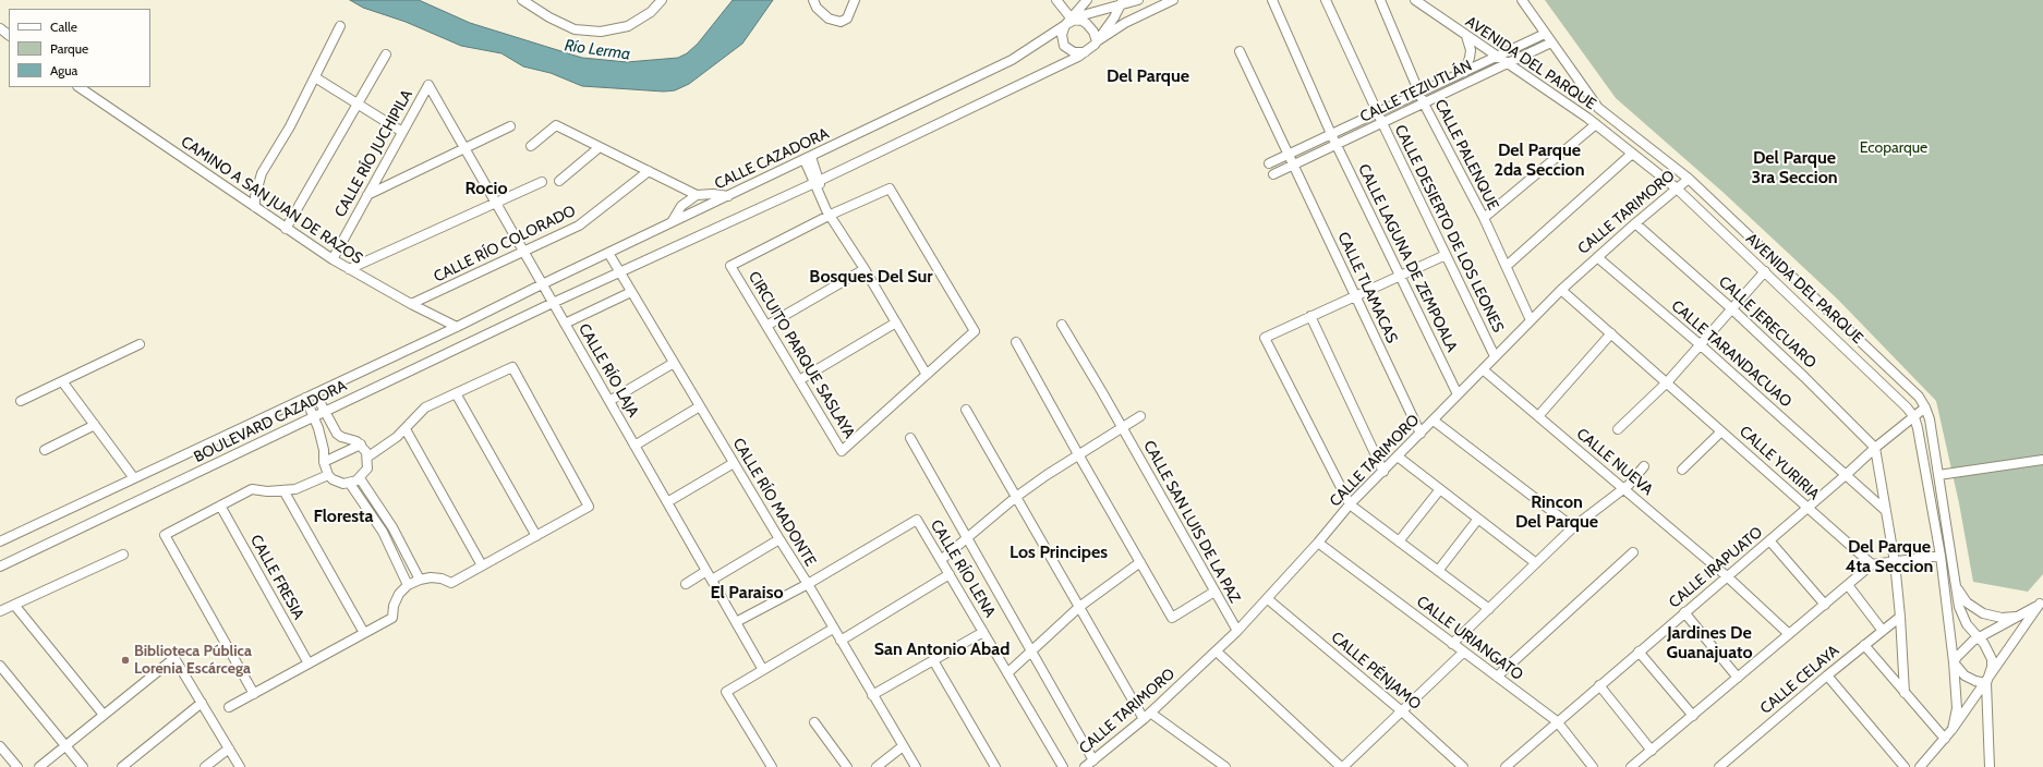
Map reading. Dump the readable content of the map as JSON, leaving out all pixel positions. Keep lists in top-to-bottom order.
{
  "streets": {
    "street": [
      "AVENIDA DEL PARQUE",
      "CALLE TEZIUTLÁN",
      "CALLE RÍO JUCHIPILA",
      "CALLE PALENQUE",
      "CALLE CAZADORA",
      "CAMINO A SAN JUAN DE RAZOS",
      "CALLE TARIMORO",
      "CALLE DESIERTO DE LOS LEONES",
      "CALLE RÍO COLORADO",
      "CALLE LAGUNA DE ZEMPOALA",
      "CALLE TLAMACAS",
      "CALLE JERECUARO",
      "CALLE TARANDACUAO",
      "CIRCUITO PARQUE SASLAYA",
      "CALLE RÍO LAJA",
      "BOULEVARD CAZADORA",
      "CALLE NUEVA",
      "CALLE YURIRIA",
      "CALLE RÍO MADONTE",
      "CALLE SAN LUIS DE LA PAZ",
      "CALLE IRAPUATO",
      "CALLE RÍO LENA",
      "CALLE FRESIA",
      "CALLE URIANGATO",
      "CALLE PÉNJAMO",
      "CALLE CELAYA"
    ]
  },
  "crossings": [
    ["AVENIDA DEL PARQUE", "CALLE TEZIUTLÁN"],
    ["AVENIDA DEL PARQUE", "CALLE TARIMORO"],
    ["AVENIDA DEL PARQUE", "CALLE IRAPUATO"],
    ["CALLE TEZIUTLÁN", "CALLE PALENQUE"],
    ["CALLE TEZIUTLÁN", "CALLE DESIERTO DE LOS LEONES"],
    ["CALLE TEZIUTLÁN", "CALLE LAGUNA DE ZEMPOALA"],
    ["CALLE TEZIUTLÁN", "CALLE TLAMACAS"],
    ["CALLE RÍO JUCHIPILA", "CAMINO A SAN JUAN DE RAZOS"],
    ["CALLE RÍO JUCHIPILA", "CALLE RÍO LAJA"],
    ["CALLE PALENQUE", "CALLE TARIMORO"],
    ["CALLE CAZADORA", "CAMINO A SAN JUAN DE RAZOS"],
    ["CALLE CAZADORA", "CALLE RÍO LAJA"],
    ["CALLE CAZADORA", "BOULEVARD CAZADORA"],
    ["CALLE CAZADORA", "CALLE RÍO MADONTE"],
    ["CAMINO A SAN JUAN DE RAZOS", "CALLE RÍO COLORADO"],
    ["CAMINO A SAN JUAN DE RAZOS", "BOULEVARD CAZADORA"],
    ["CALLE TARIMORO", "CALLE DESIERTO DE LOS LEONES"],
    ["CALLE TARIMORO", "CALLE LAGUNA DE ZEMPOALA"],
    ["CALLE TARIMORO", "CALLE TLAMACAS"],
    ["CALLE TARIMORO", "CALLE JERECUARO"],
    ["CALLE TARIMORO", "CALLE TARANDACUAO"],
    ["CALLE TARIMORO", "CALLE NUEVA"],
    ["CALLE TARIMORO", "CALLE YURIRIA"],
    ["CALLE TARIMORO", "CALLE SAN LUIS DE LA PAZ"],
    ["CALLE TARIMORO", "CALLE URIANGATO"],
    ["CALLE TARIMORO", "CALLE PÉNJAMO"],
    ["CALLE RÍO COLORADO", "CALLE RÍO LAJA"],
    ["CALLE JERECUARO", "CALLE IRAPUATO"],
    ["CALLE TARANDACUAO", "CALLE IRAPUATO"],
    ["CALLE RÍO LAJA", "BOULEVARD CAZADORA"],
    ["CALLE NUEVA", "CALLE IRAPUATO"],
    ["CALLE YURIRIA", "CALLE IRAPUATO"],
    ["CALLE RÍO MADONTE", "CALLE RÍO LENA"],
    ["CALLE IRAPUATO", "CALLE URIANGATO"]
  ],
  "districts": [
    "Del Parque",
    "Del Parque 2da Seccion",
    "Del Parque 3ra Seccion",
    "Rocio",
    "Bosques Del Sur",
    "Rincon Del Parque",
    "Floresta",
    "Del Parque 4ta Seccion",
    "Los Principes",
    "El Paraiso",
    "Jardines De Guanajuato",
    "San Antonio Abad"
  ],
  "water": ["Río Lerma"],
  "parks": ["Ecoparque"],
  "places": ["Biblioteca Pública Lorenia Escárcega"],
  "legend": ["Calle", "Parque", "Agua"]
}
